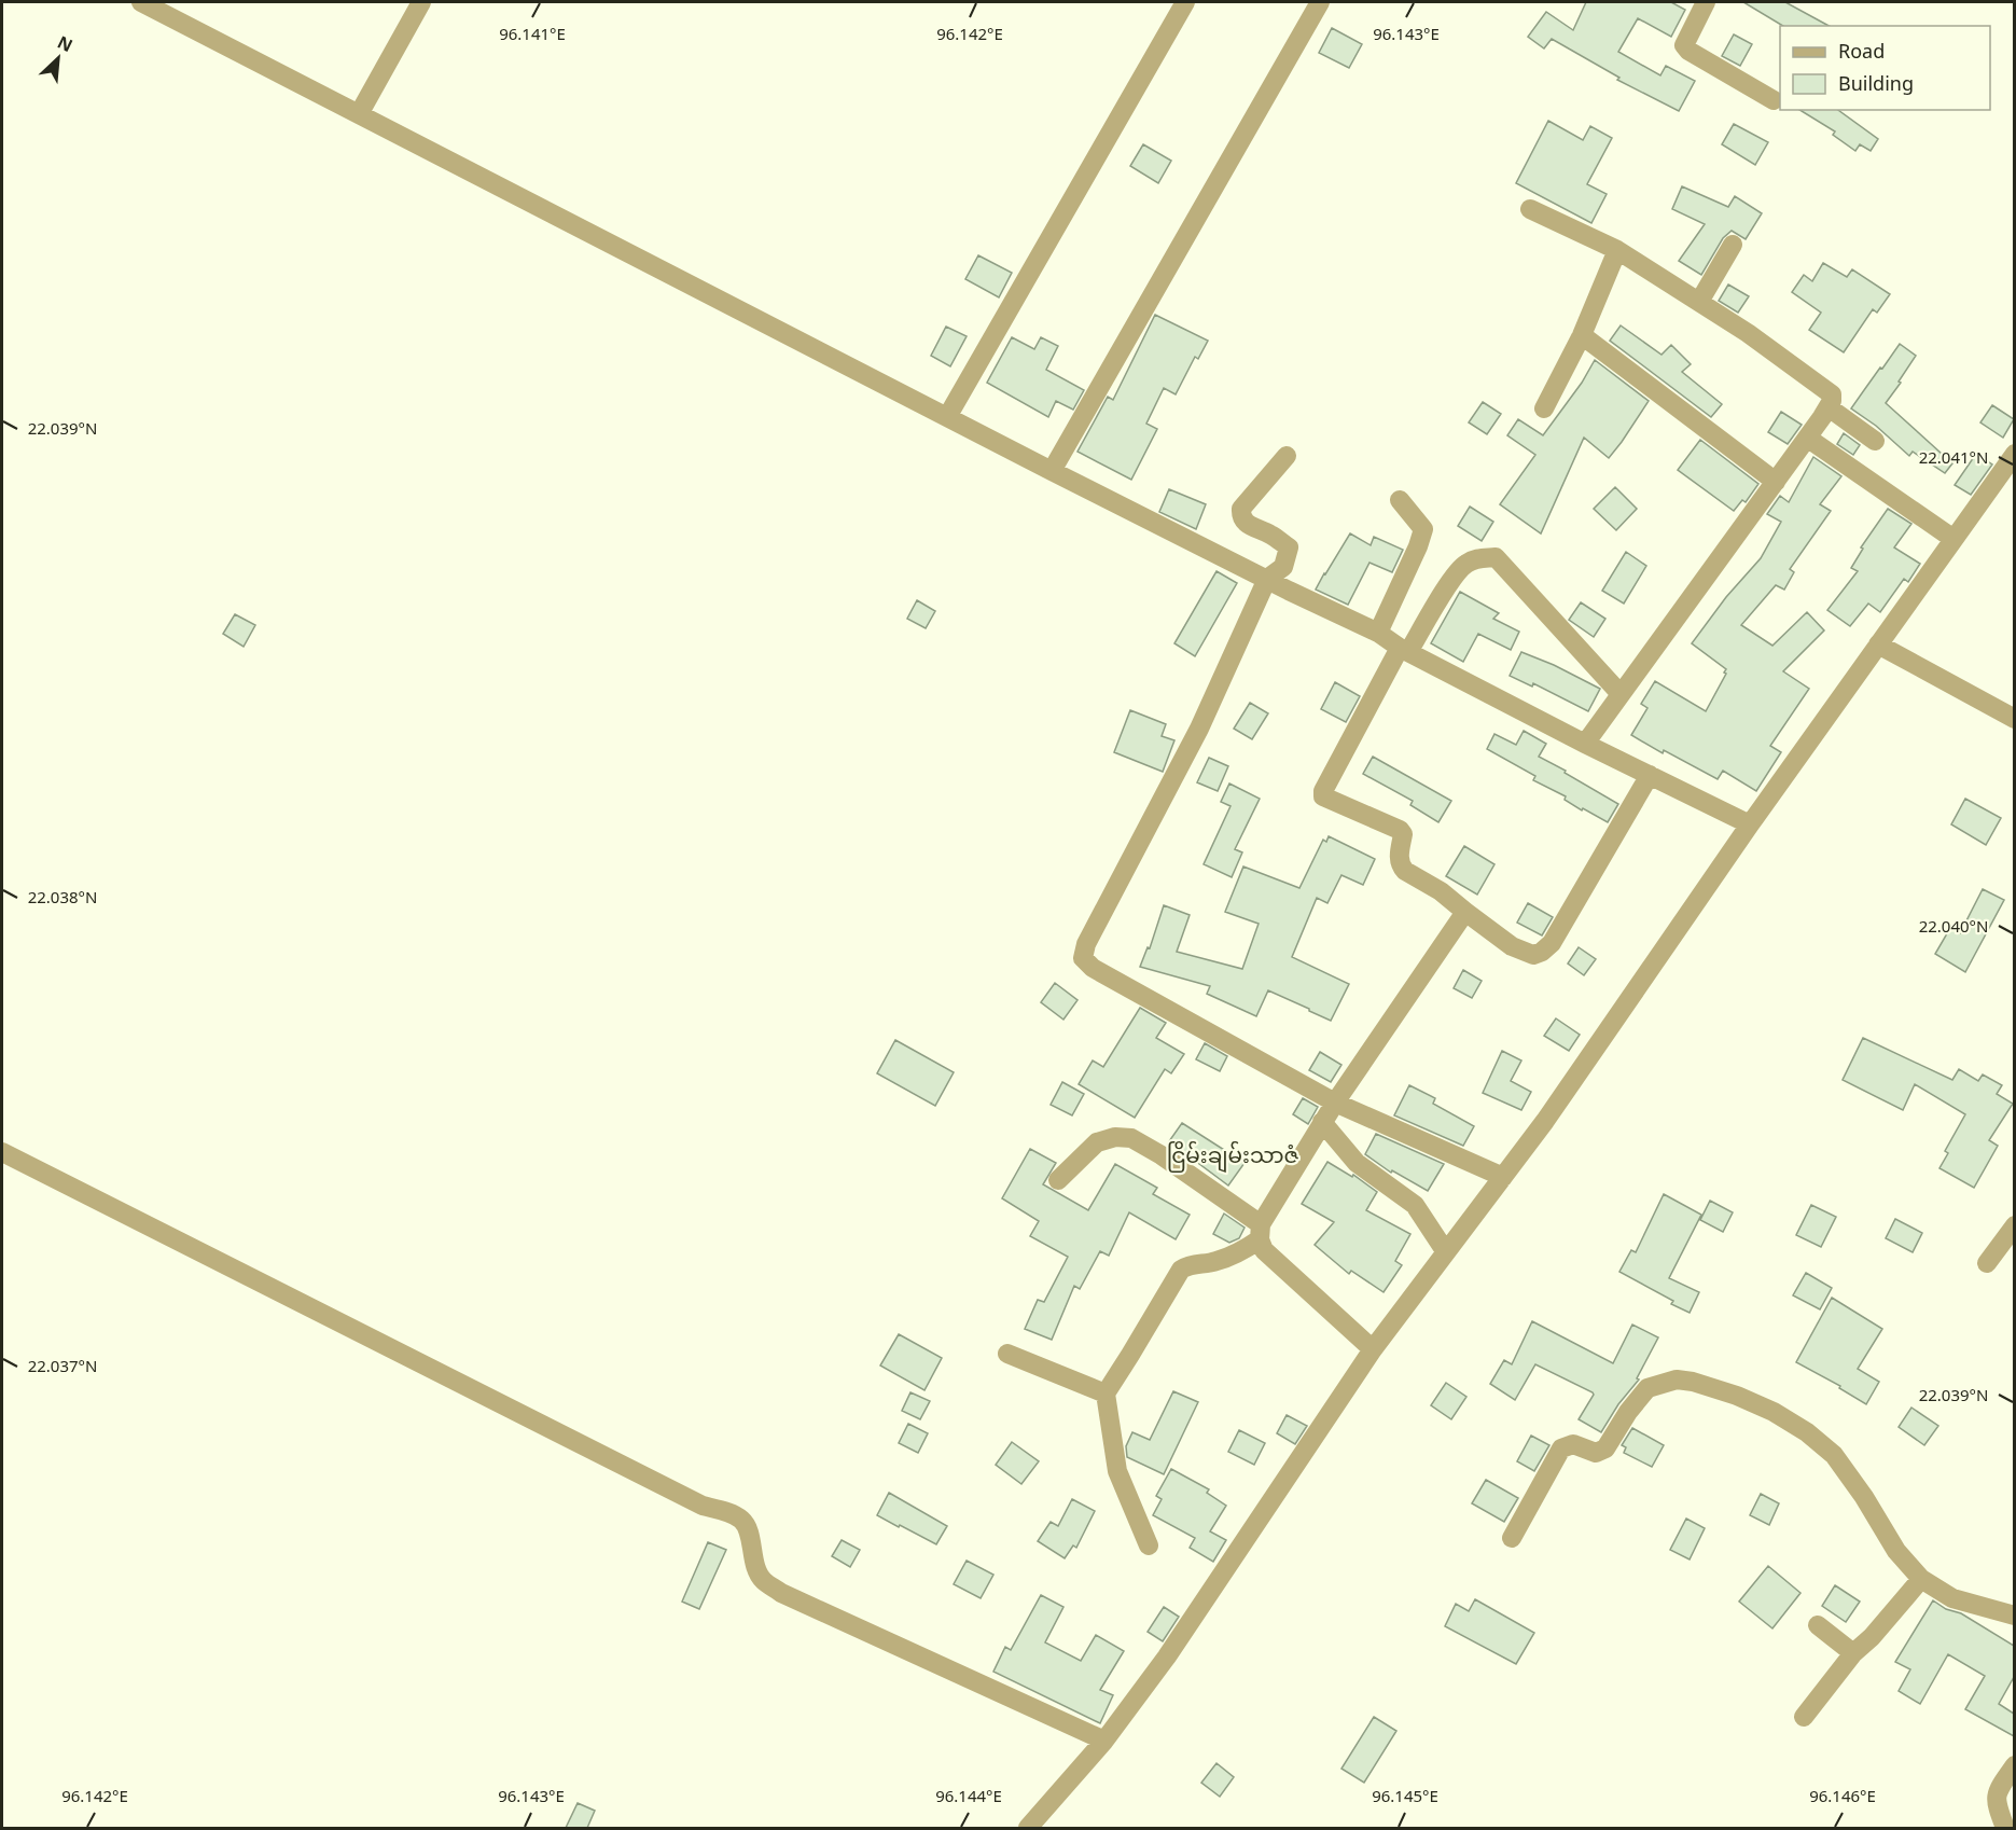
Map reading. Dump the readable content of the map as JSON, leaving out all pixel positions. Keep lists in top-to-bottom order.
{
  "districts": ["ငြိမ်းချမ်းသာဇံ"],
  "legend": ["Road", "Building"],
  "north": "top right",
  "coordinates": [
    "96.141°E",
    "96.142°E",
    "96.143°E",
    "22.039°N",
    "22.041°N",
    "22.038°N",
    "22.040°N",
    "22.037°N",
    "96.144°E",
    "96.145°E",
    "96.146°E"
  ]
}
